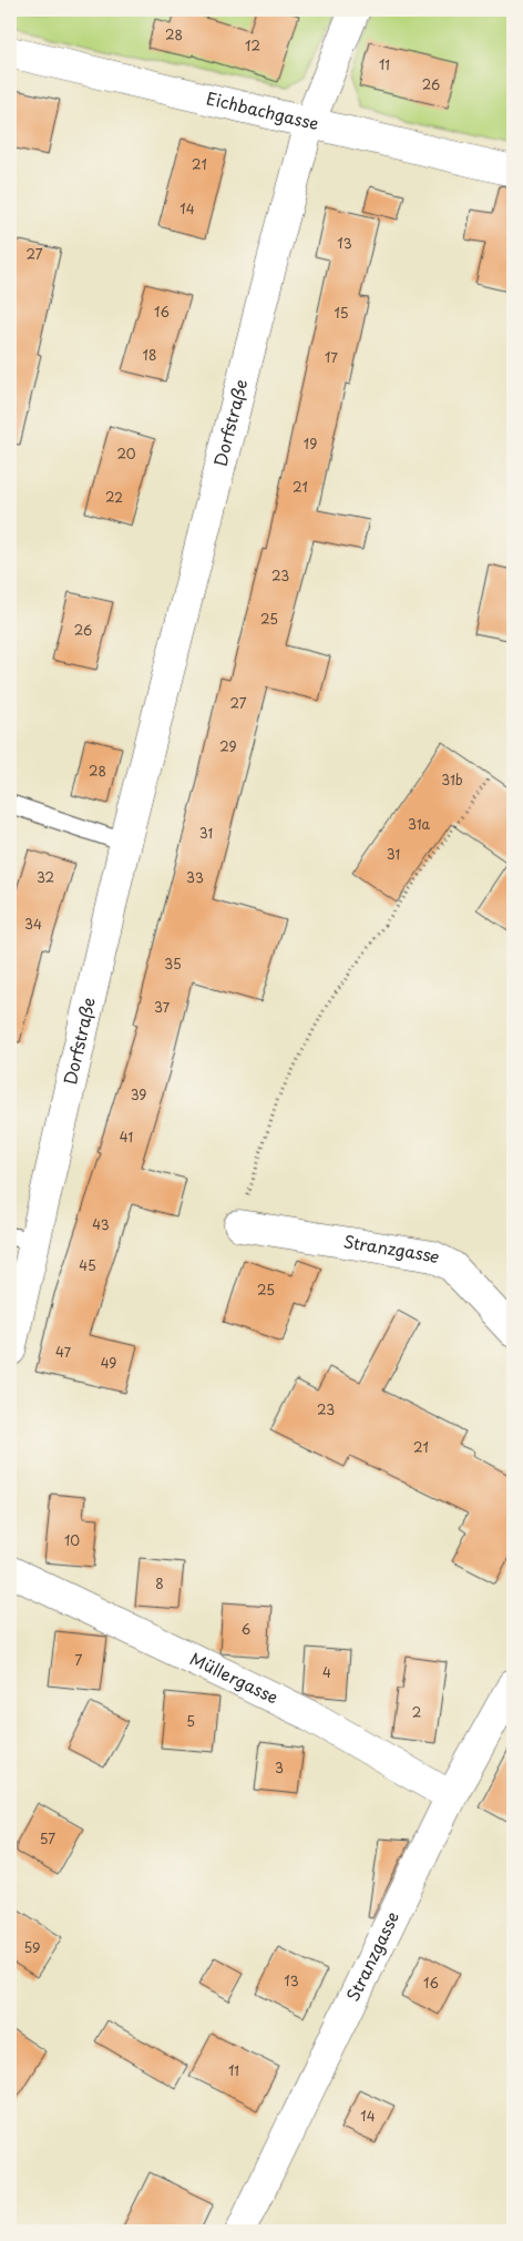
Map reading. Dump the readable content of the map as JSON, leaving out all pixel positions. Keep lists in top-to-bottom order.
{
  "streets": {
    "street": [
      "Eichbachgasse",
      "Dorfstraße",
      "Stranzgasse",
      "Müllergasse"
    ]
  },
  "crossings": [
    ["Eichbachgasse", "Dorfstraße"],
    ["Stranzgasse", "Müllergasse"]
  ],
  "house_numbers": [
    "28",
    "12",
    "11",
    "26",
    "21",
    "14",
    "13",
    "27",
    "16",
    "15",
    "18",
    "17",
    "19",
    "20",
    "21",
    "22",
    "23",
    "25",
    "26",
    "27",
    "29",
    "28",
    "31b",
    "31a",
    "31",
    "31",
    "32",
    "33",
    "34",
    "35",
    "37",
    "39",
    "41",
    "43",
    "45",
    "25",
    "47",
    "49",
    "23",
    "21",
    "10",
    "8",
    "6",
    "7",
    "4",
    "2",
    "5",
    "3",
    "57",
    "59",
    "13",
    "16",
    "11",
    "14"
  ]
}
